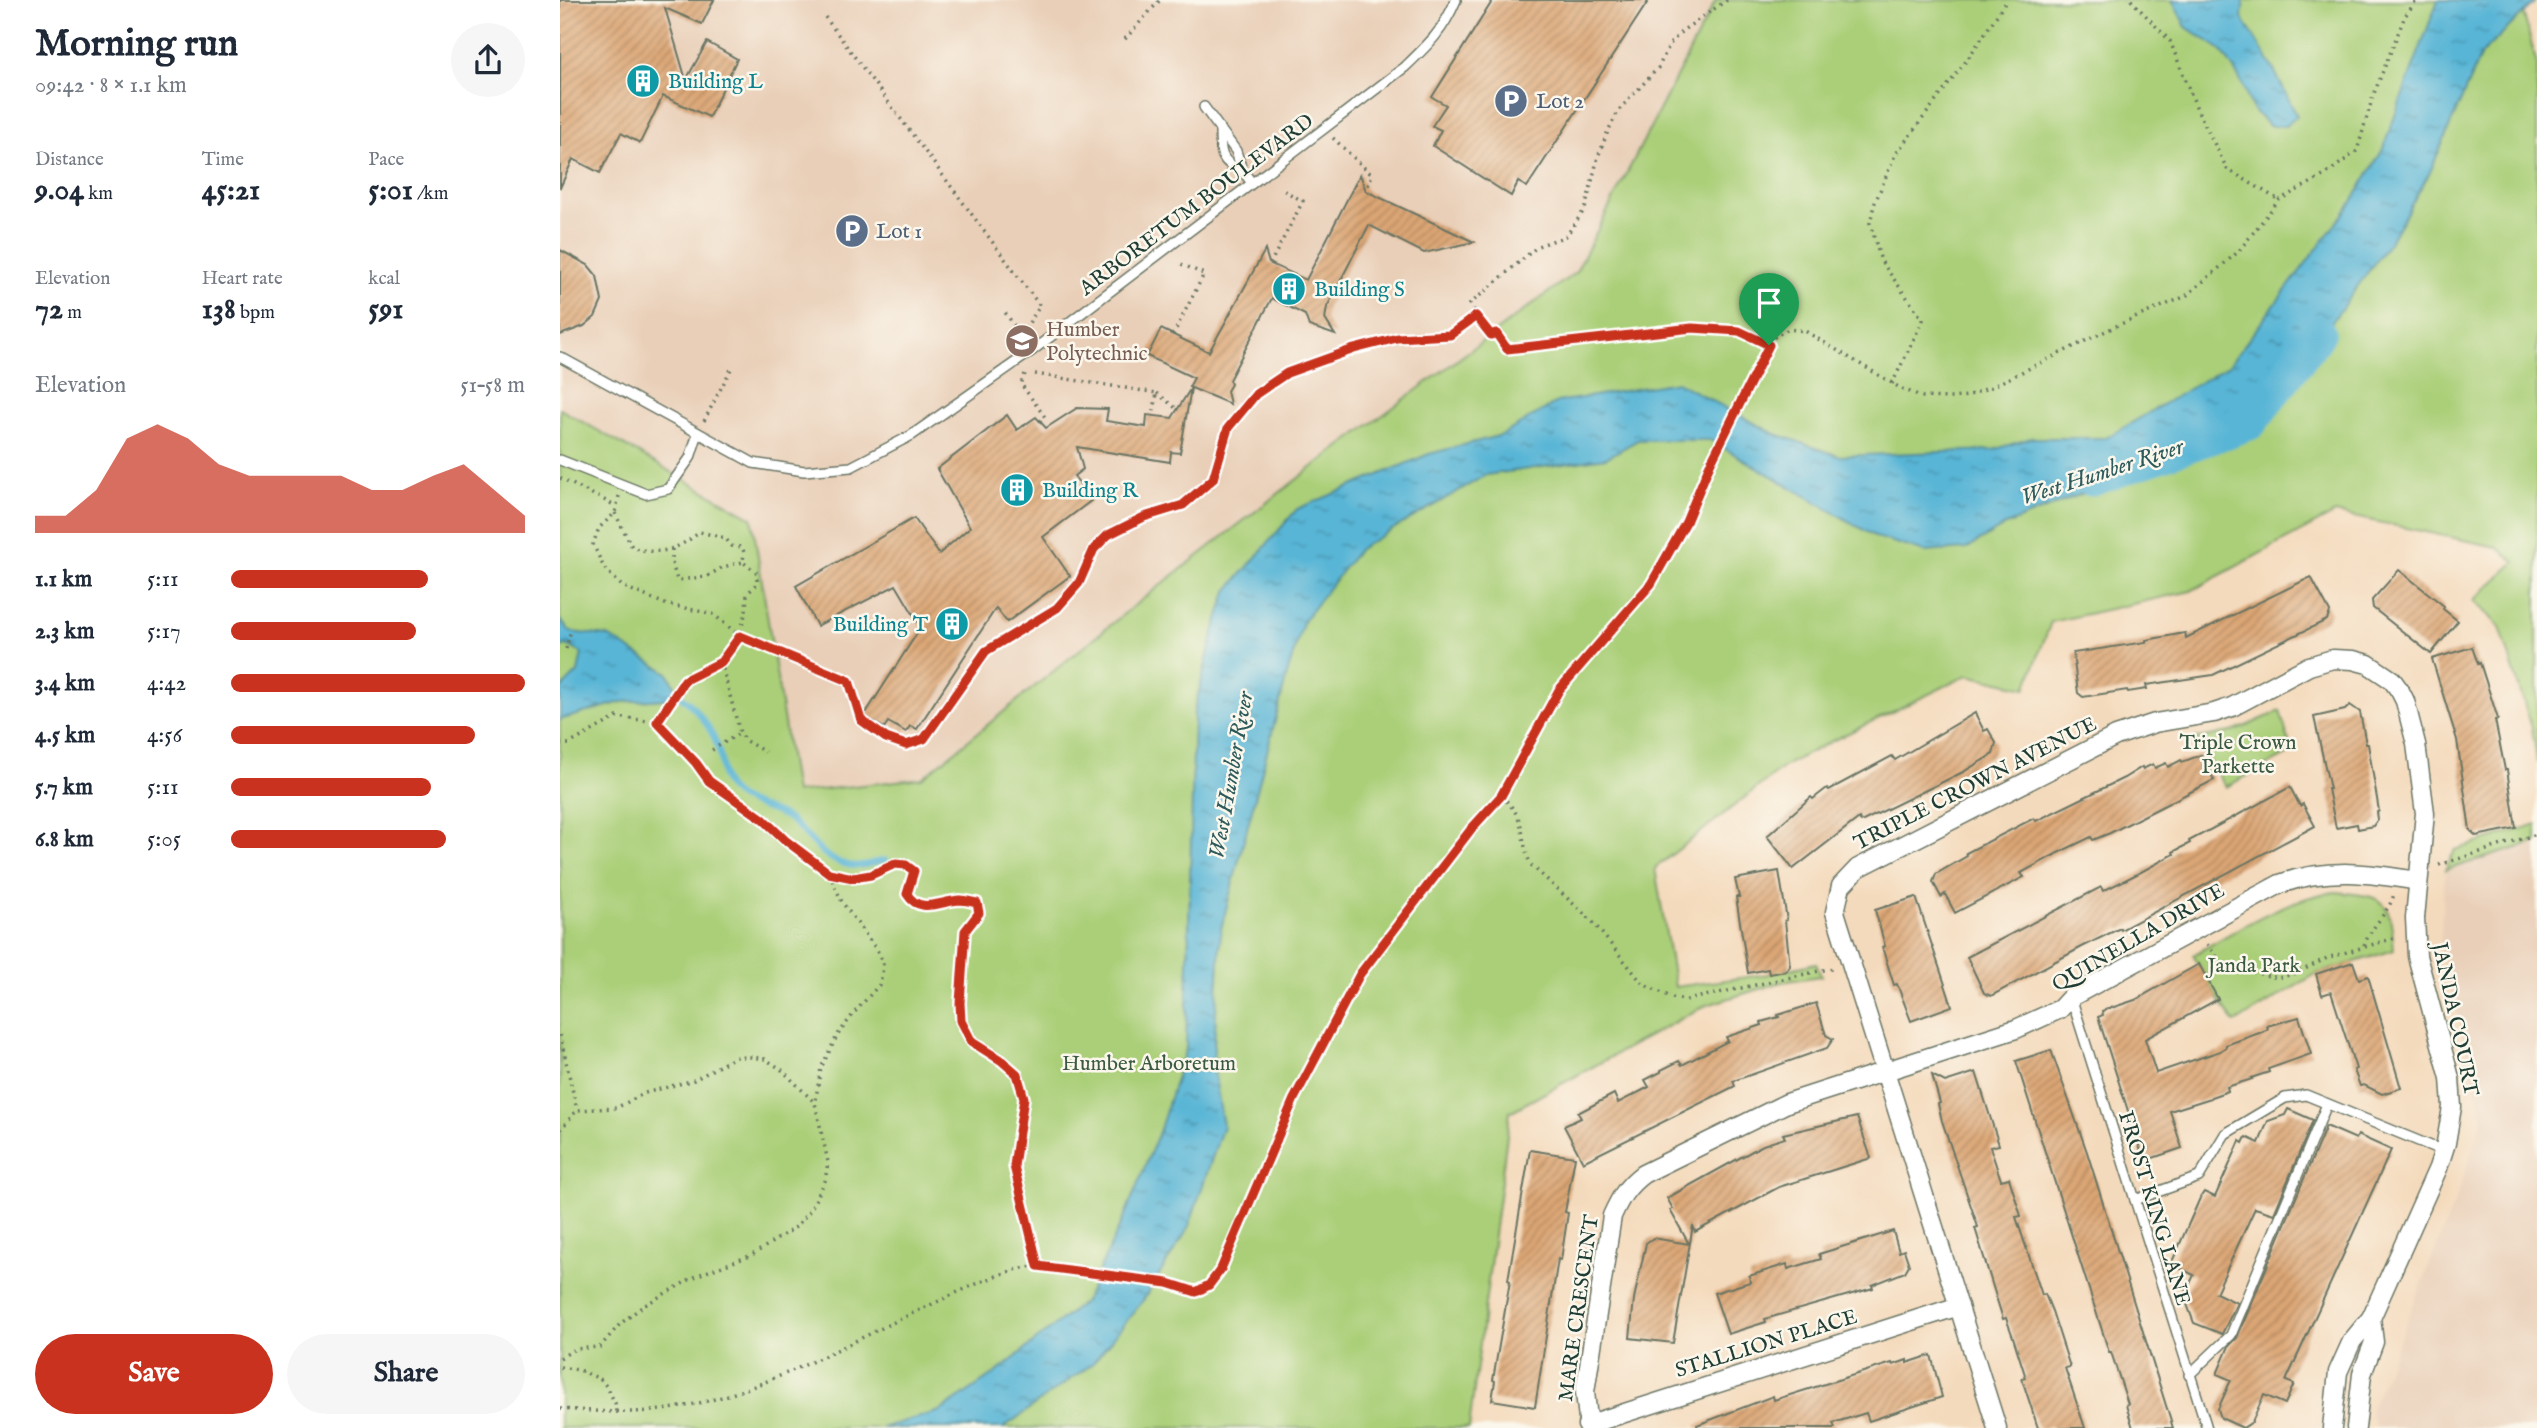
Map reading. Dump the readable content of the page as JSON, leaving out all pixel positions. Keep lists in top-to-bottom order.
{
  "streets": {
    "street": [
      "TRIPLE CROWN AVENUE",
      "QUINELLA DRIVE",
      "JANDA COURT",
      "MARE CRESCENT",
      "STALLION PLACE"
    ],
    "lane": ["ARBORETUM BOULEVARD", "FROST KING LANE"]
  },
  "crossings": [
    ["TRIPLE CROWN AVENUE", "QUINELLA DRIVE"],
    ["TRIPLE CROWN AVENUE", "JANDA COURT"],
    ["TRIPLE CROWN AVENUE", "MARE CRESCENT"],
    ["TRIPLE CROWN AVENUE", "STALLION PLACE"],
    ["QUINELLA DRIVE", "JANDA COURT"],
    ["QUINELLA DRIVE", "FROST KING LANE"],
    ["QUINELLA DRIVE", "MARE CRESCENT"],
    ["MARE CRESCENT", "STALLION PLACE"]
  ],
  "water": ["West Humber River"],
  "parks": ["Triple Crown Parkette", "Janda Park", "Humber Arboretum"],
  "places": {
    "building": [
      "Building L",
      "Building S",
      "Building R",
      "Building T"
    ],
    "parking": ["Lot 2", "Lot 1"],
    "school or university": ["Humber Polytechnic"]
  },
  "page": {
    "heading": ["Morning run", "09:42 · 8 × 1.1 km"],
    "stats": [
      ["Distance", "9.04 km"],
      ["Time", "45:21"],
      ["Pace", "5:01 /km"],
      ["Elevation", "72 m"],
      ["Heart rate", "138 bpm"],
      ["kcal", "591"]
    ],
    "chart": ["Elevation", "51–58 m"],
    "list": [
      {
        "name": "1.1 km",
        "note": "5:11"
      },
      {
        "name": "2.3 km",
        "note": "5:17"
      },
      {
        "name": "3.4 km",
        "note": "4:42"
      },
      {
        "name": "4.5 km",
        "note": "4:56"
      },
      {
        "name": "5.7 km",
        "note": "5:11"
      },
      {
        "name": "6.8 km",
        "note": "5:05"
      }
    ],
    "buttons": ["Save", "Share"]
  }
}
